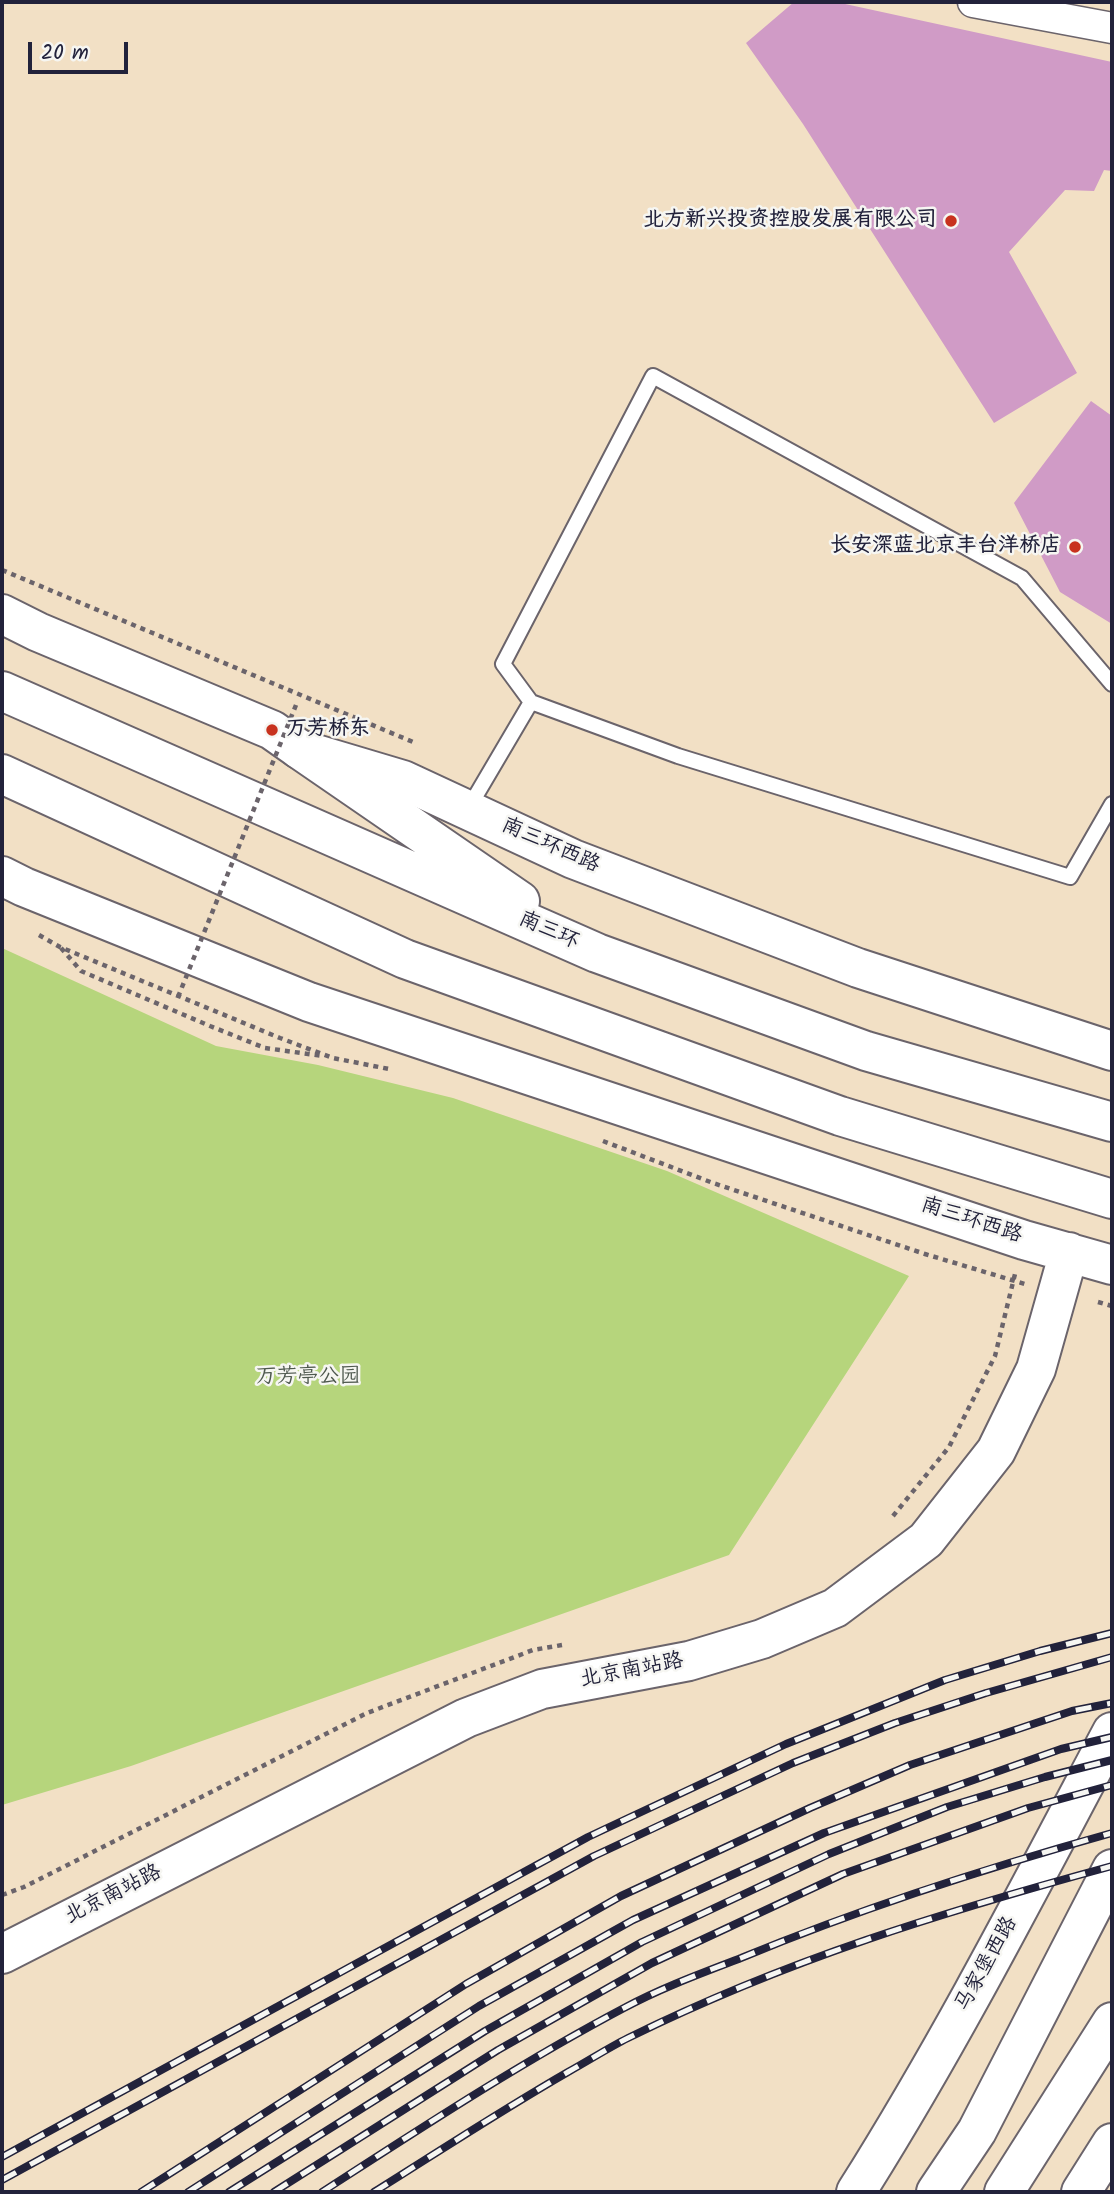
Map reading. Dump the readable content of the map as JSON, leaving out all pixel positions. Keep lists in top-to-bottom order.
{
  "streets": {
    "main road": [
      "南三环西路",
      "南三环",
      "北京南站路",
      "马家堡西路"
    ]
  },
  "crossings": [
    ["南三环西路", "北京南站路"]
  ],
  "parks": ["万芳亭公园"],
  "places": ["北方新兴投资控股发展有限公司", "长安深蓝北京丰台洋桥店", "万芳桥东"],
  "scale_bar": "20 m"
}
